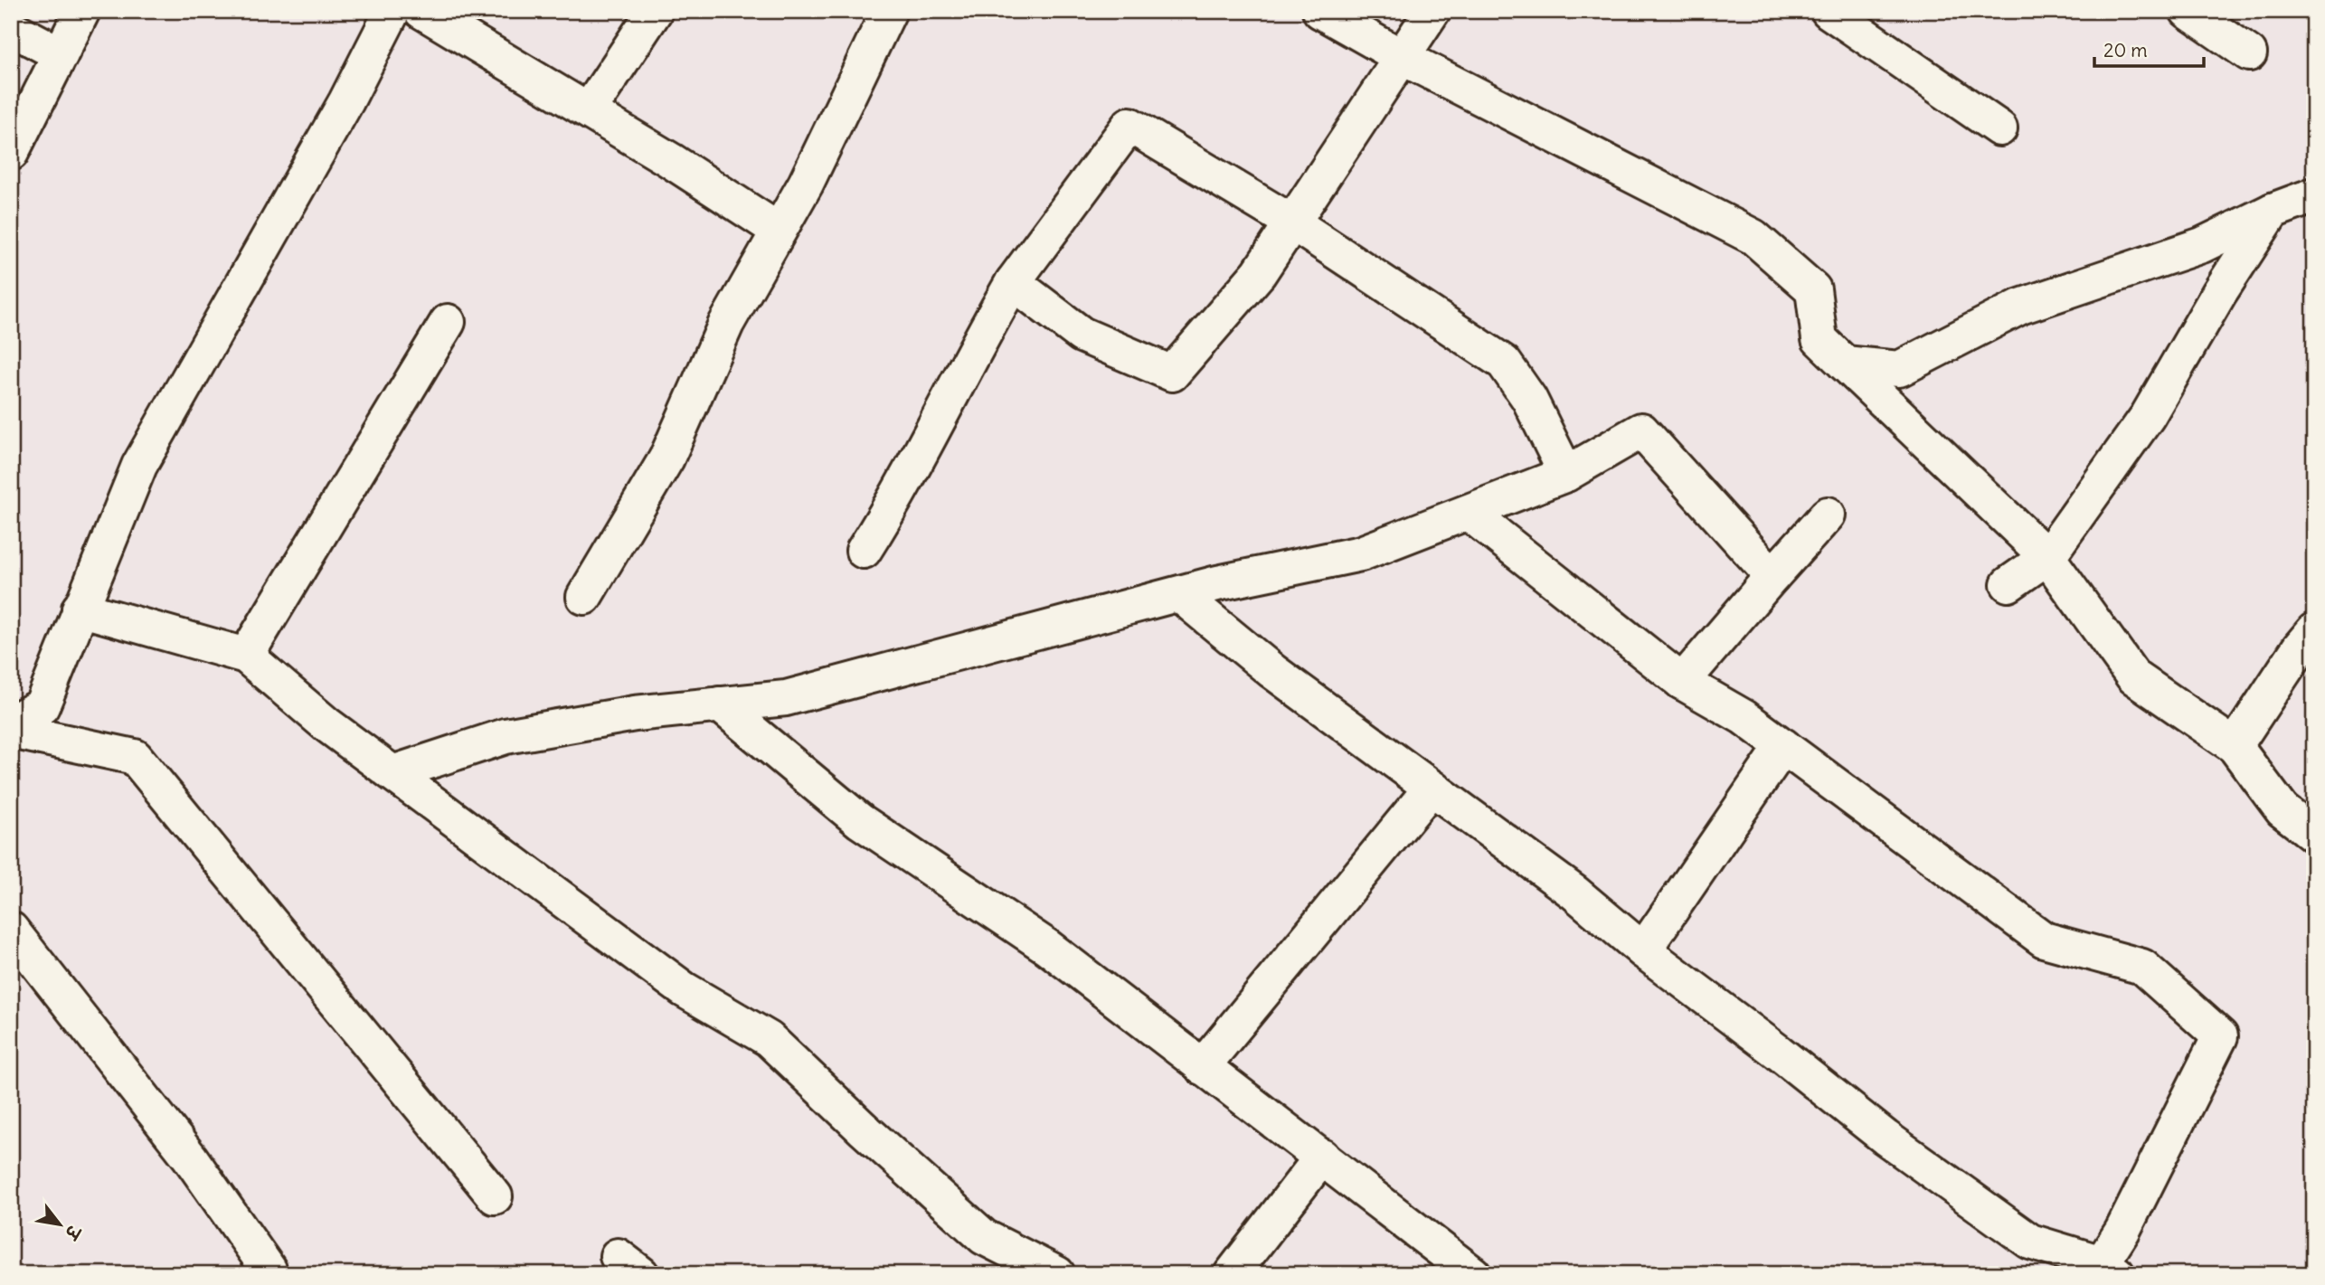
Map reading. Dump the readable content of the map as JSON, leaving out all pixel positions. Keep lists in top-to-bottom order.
{
  "scale_bar": "20 m",
  "north": "bottom right"
}
